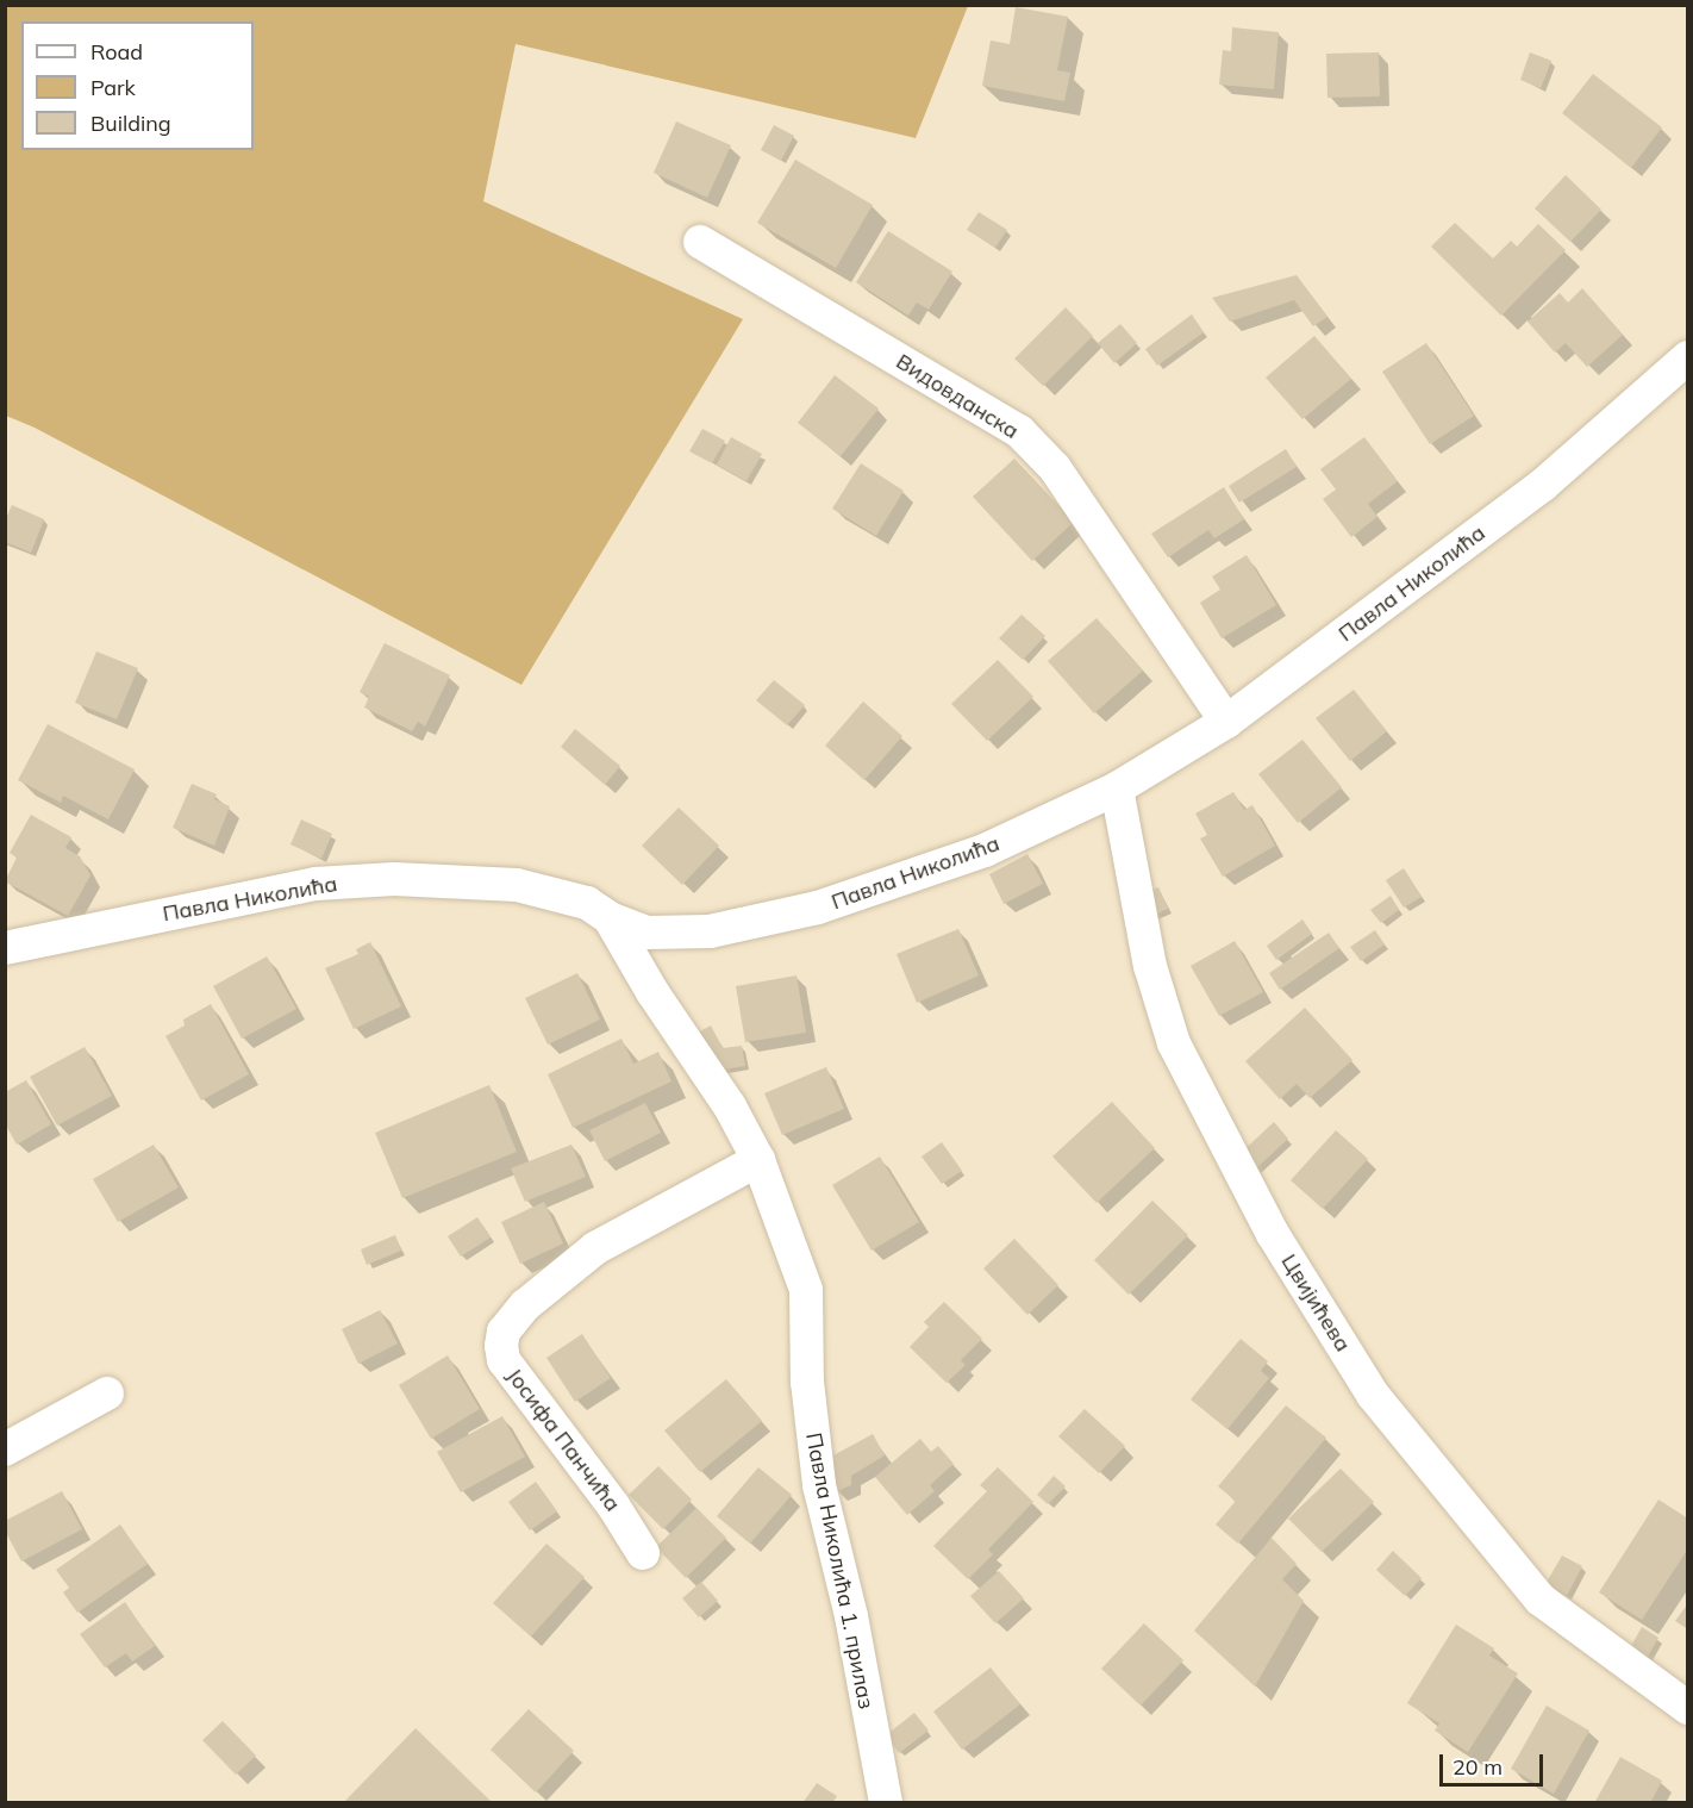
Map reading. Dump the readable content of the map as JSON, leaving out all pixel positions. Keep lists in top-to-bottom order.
{
  "streets": {
    "street": [
      "Видовданска",
      "Павла Николића",
      "Цвијићева",
      "Јосифа Панчића",
      "Павла Николића 1. прилаз"
    ]
  },
  "crossings": [
    ["Видовданска", "Павла Николића"],
    ["Павла Николића", "Цвијићева"],
    ["Павла Николића", "Павла Николића 1. прилаз"],
    ["Јосифа Панчића", "Павла Николића 1. прилаз"]
  ],
  "legend": ["Road", "Park", "Building"],
  "scale_bar": "20 m"
}
